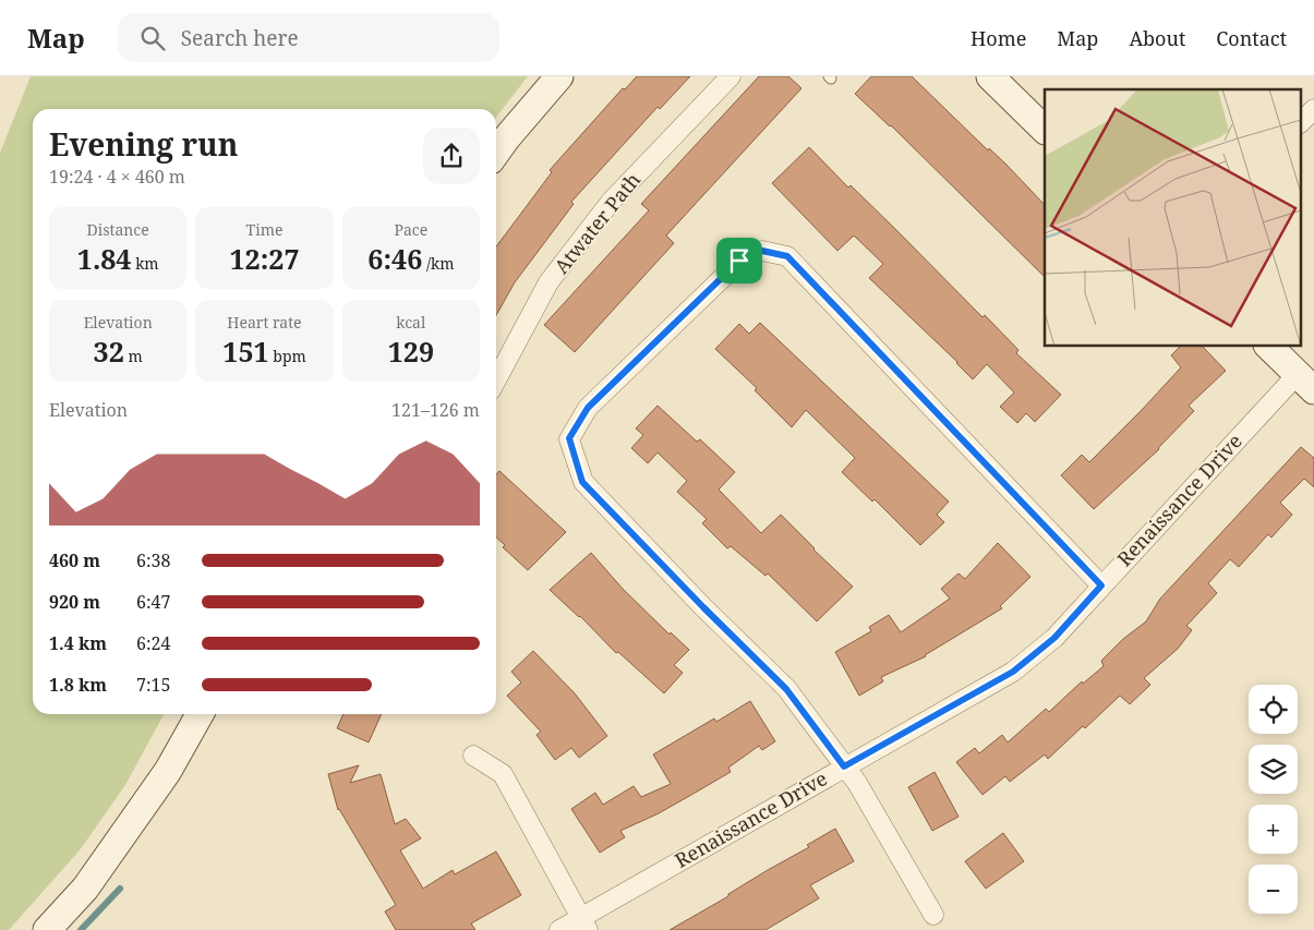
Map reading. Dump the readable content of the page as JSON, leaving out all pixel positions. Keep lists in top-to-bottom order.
{
  "streets": {
    "street": ["Atwater Path", "Renaissance Drive"]
  },
  "page": {
    "header": "Map",
    "search": "Search here",
    "nav": [
      "Home",
      "Map",
      "About",
      "Contact"
    ],
    "heading": ["Evening run", "19:24 · 4 × 460 m"],
    "stats": [
      ["Distance", "1.84 km"],
      ["Time", "12:27"],
      ["Pace", "6:46 /km"],
      ["Elevation", "32 m"],
      ["Heart rate", "151 bpm"],
      ["kcal", "129"]
    ],
    "chart": ["Elevation", "121–126 m"],
    "list": [
      {
        "name": "460 m",
        "note": "6:38"
      },
      {
        "name": "920 m",
        "note": "6:47"
      },
      {
        "name": "1.4 km",
        "note": "6:24"
      },
      {
        "name": "1.8 km",
        "note": "7:15"
      }
    ],
    "map_buttons": ["+", "−"]
  }
}
